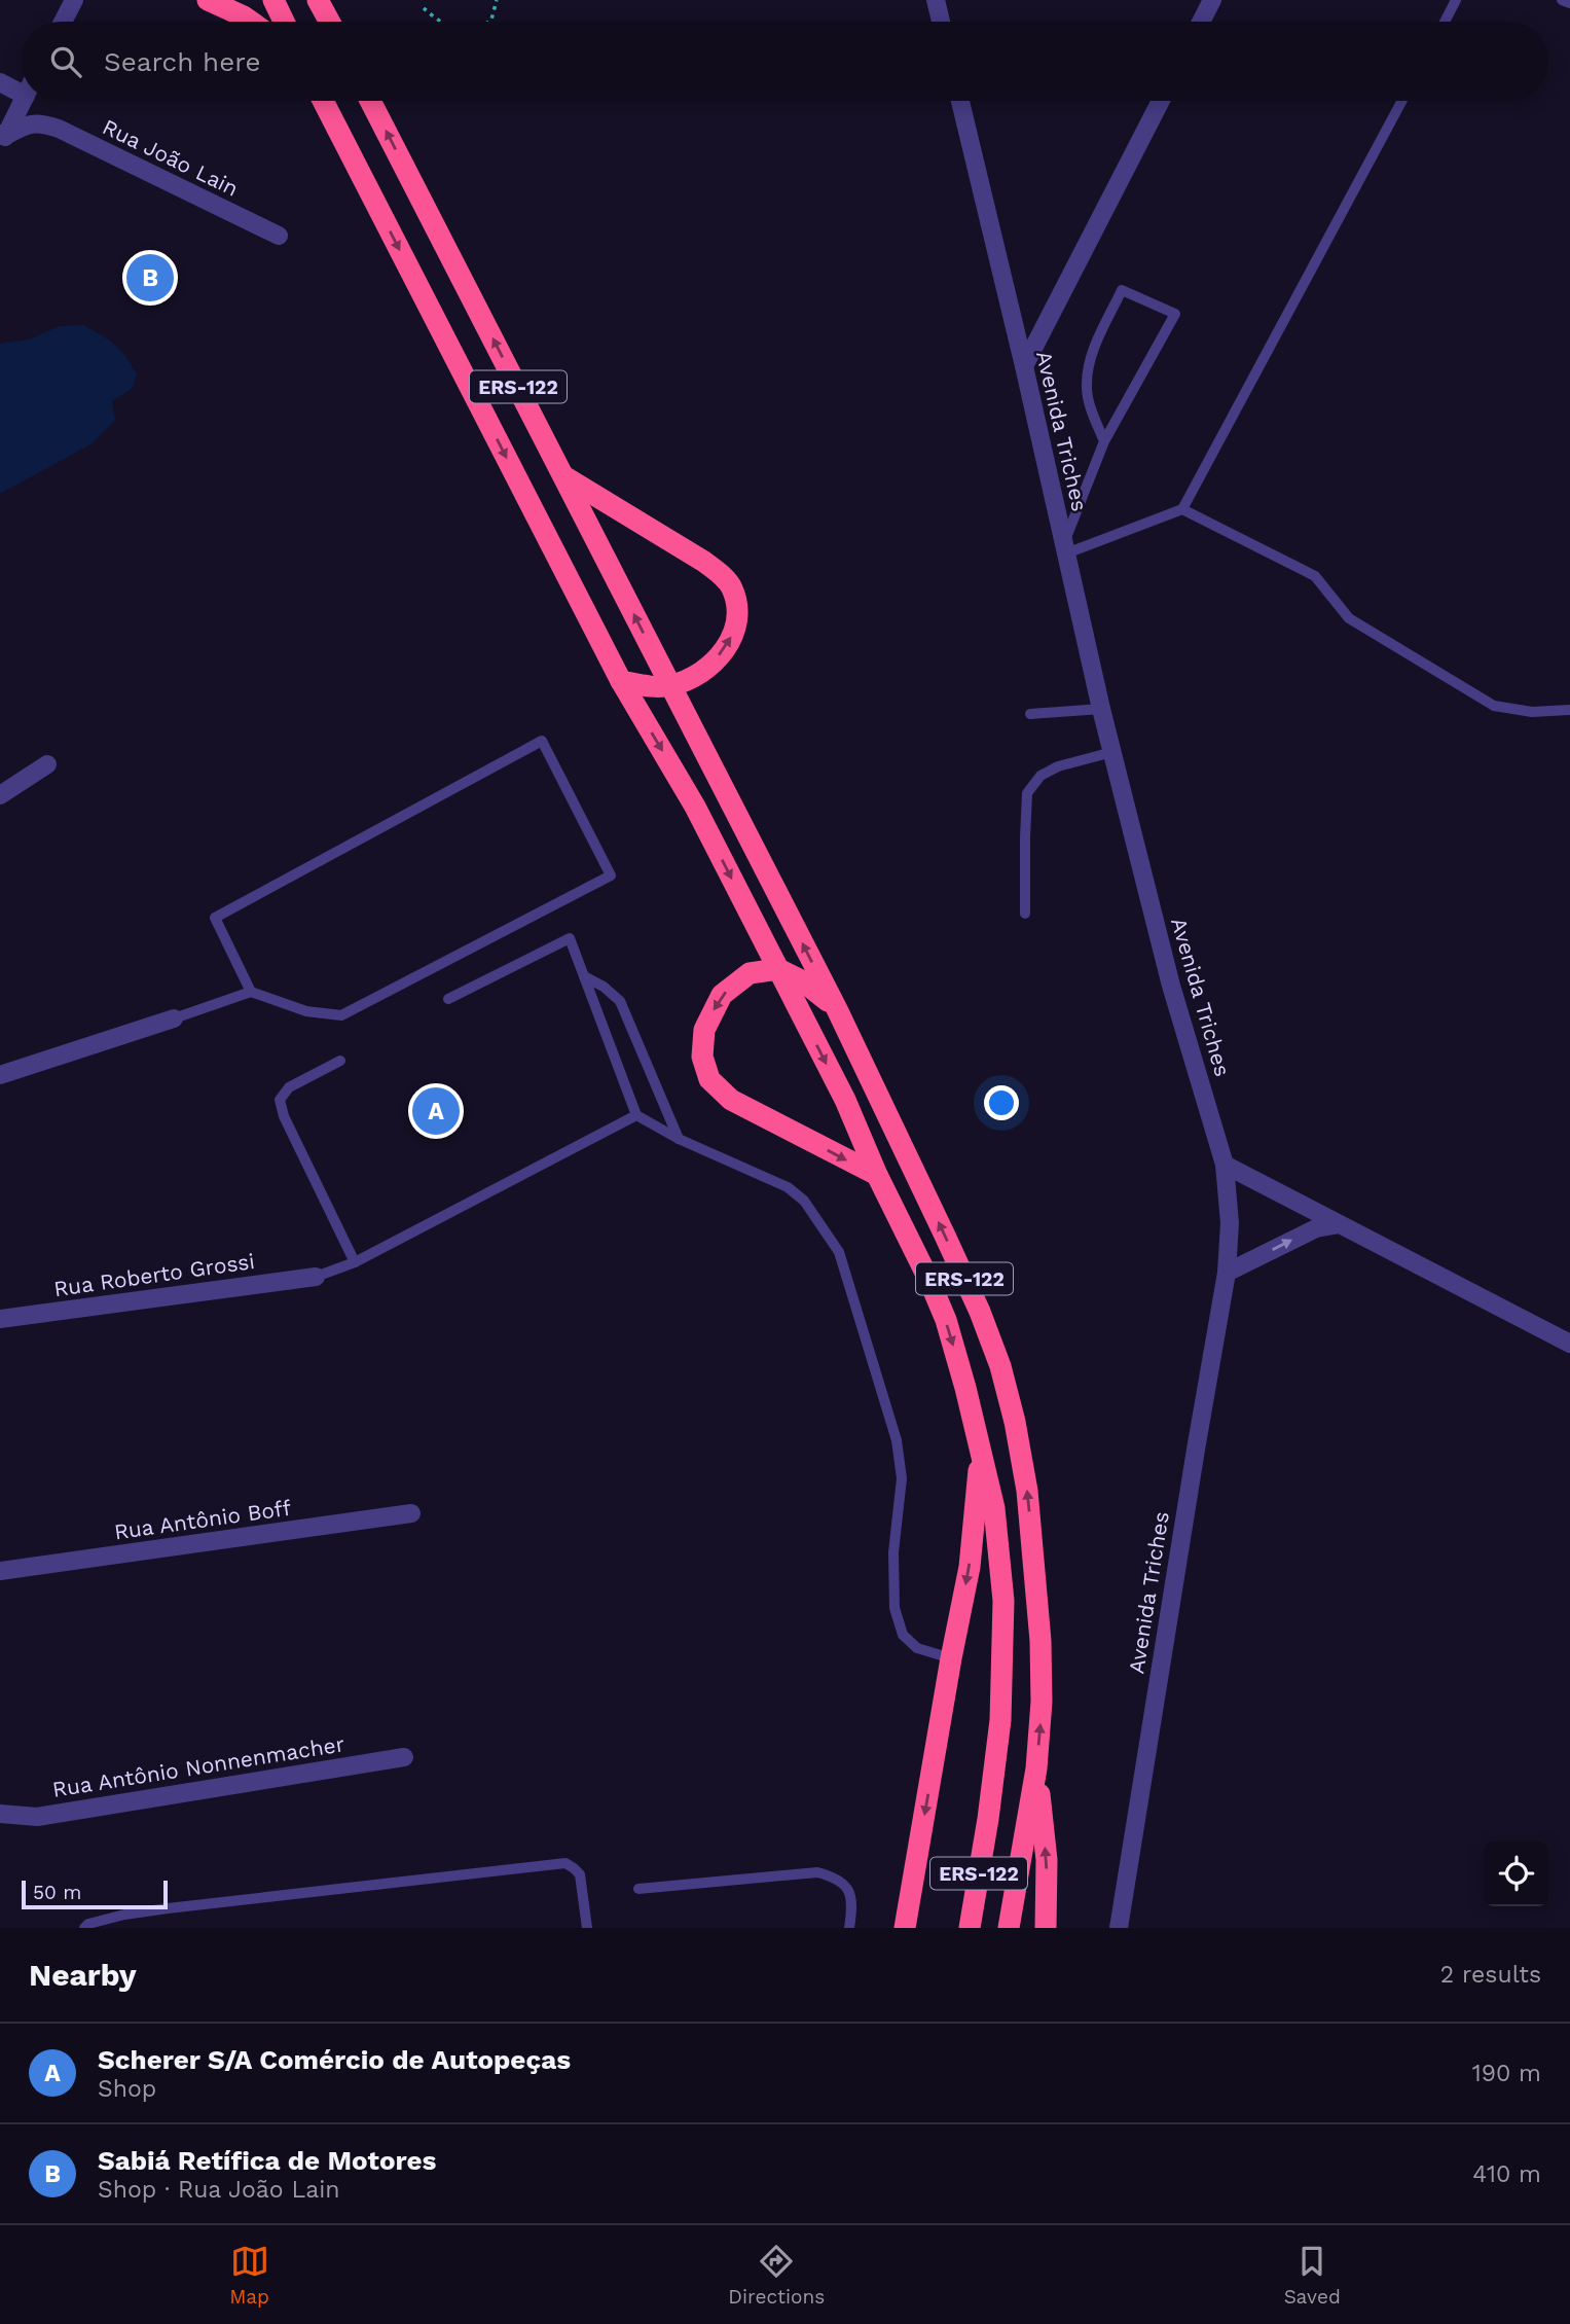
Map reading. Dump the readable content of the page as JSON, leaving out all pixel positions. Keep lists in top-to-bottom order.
{
  "streets": {
    "highway": ["ERS-122"],
    "street": [
      "Rua João Lain",
      "Avenida Triches",
      "Rua Roberto Grossi",
      "Rua Antônio Boff",
      "Rua Antônio Nonnenmacher"
    ]
  },
  "scale_bar": "50 m",
  "page": {
    "search": "Search here",
    "pins": ["B", "A"],
    "scale": "50 m",
    "heading": ["Nearby", "2 results"],
    "list": [
      {
        "mark": "A",
        "name": "Scherer S/A Comércio de Autopeças",
        "note": "Shop",
        "value": "190 m"
      },
      {
        "mark": "B",
        "name": "Sabiá Retífica de Motores",
        "note": "Shop · Rua João Lain",
        "value": "410 m"
      }
    ],
    "nav": ["Map", "Directions", "Saved"]
  }
}
